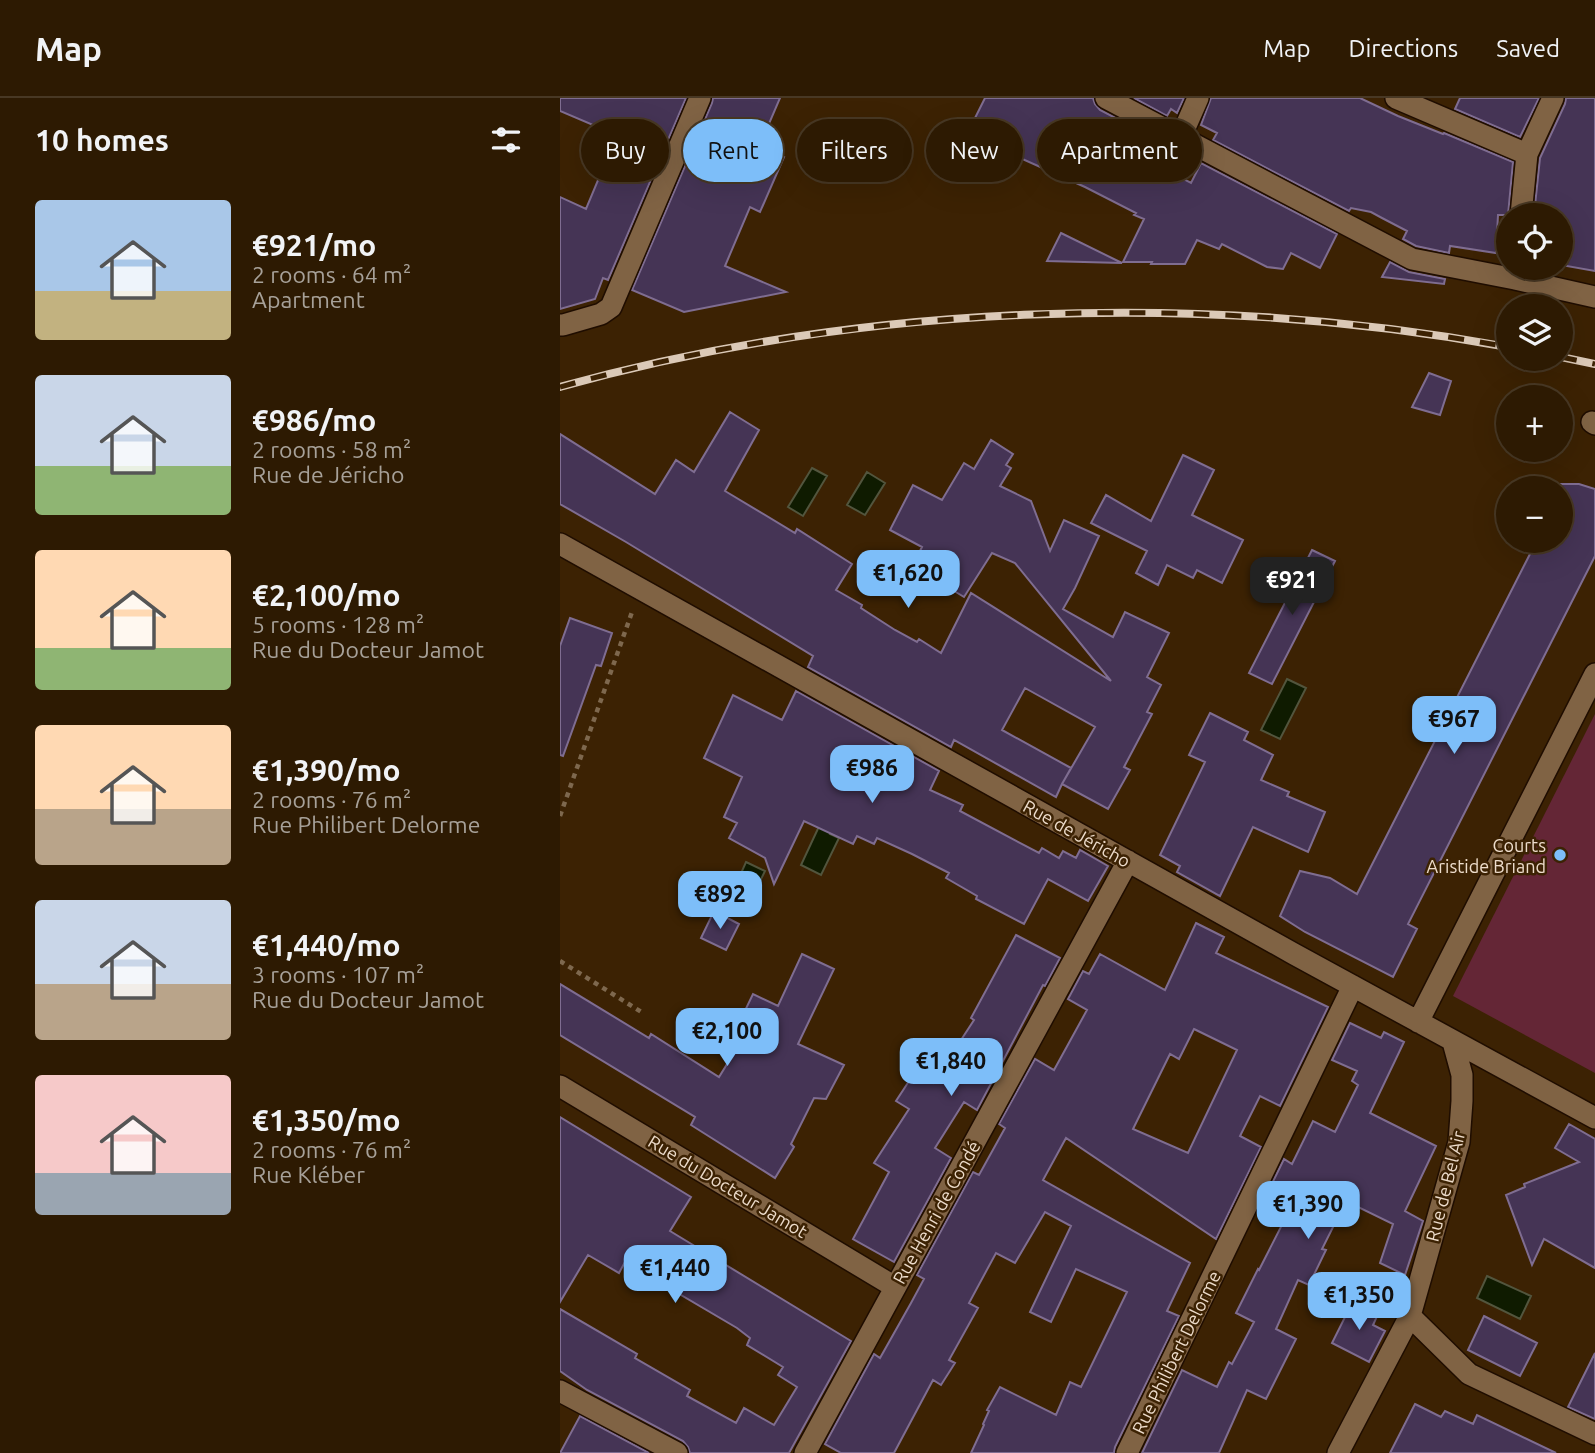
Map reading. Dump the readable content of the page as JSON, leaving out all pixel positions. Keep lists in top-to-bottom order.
{
  "streets": {
    "street": [
      "Rue de Jéricho",
      "Rue du Docteur Jamot",
      "Rue de Bel Air",
      "Rue Henri de Condé",
      "Rue Philibert Delorme"
    ]
  },
  "crossings": [
    ["Rue de Jéricho", "Rue de Bel Air"],
    ["Rue de Jéricho", "Rue Henri de Condé"],
    ["Rue de Jéricho", "Rue Philibert Delorme"],
    ["Rue du Docteur Jamot", "Rue Henri de Condé"]
  ],
  "places": ["Courts Aristide Briand"],
  "page": {
    "header": "Map",
    "nav": ["Map", "Directions", "Saved"],
    "heading": "10 homes",
    "chip": [
      "Buy",
      "Rent",
      "Filters",
      "New",
      "Apartment"
    ],
    "list": [
      {
        "name": "€921/mo",
        "note": "2 rooms · 64 m² · Apartment"
      },
      {
        "name": "€986/mo",
        "note": "2 rooms · 58 m² · Rue de Jéricho"
      },
      {
        "name": "€2,100/mo",
        "note": "5 rooms · 128 m² · Rue du Docteur Jamot"
      },
      {
        "name": "€1,390/mo",
        "note": "2 rooms · 76 m² · Rue Philibert Delorme"
      },
      {
        "name": "€1,440/mo",
        "note": "3 rooms · 107 m² · Rue du Docteur Jamot"
      },
      {
        "name": "€1,350/mo",
        "note": "2 rooms · 76 m² · Rue Kléber"
      }
    ],
    "map_buttons": ["+", "−"],
    "price": [
      "€1,620",
      "€921",
      "€967",
      "€986",
      "€892",
      "€2,100",
      "€1,840",
      "€1,390",
      "€1,440",
      "€1,350"
    ]
  }
}
